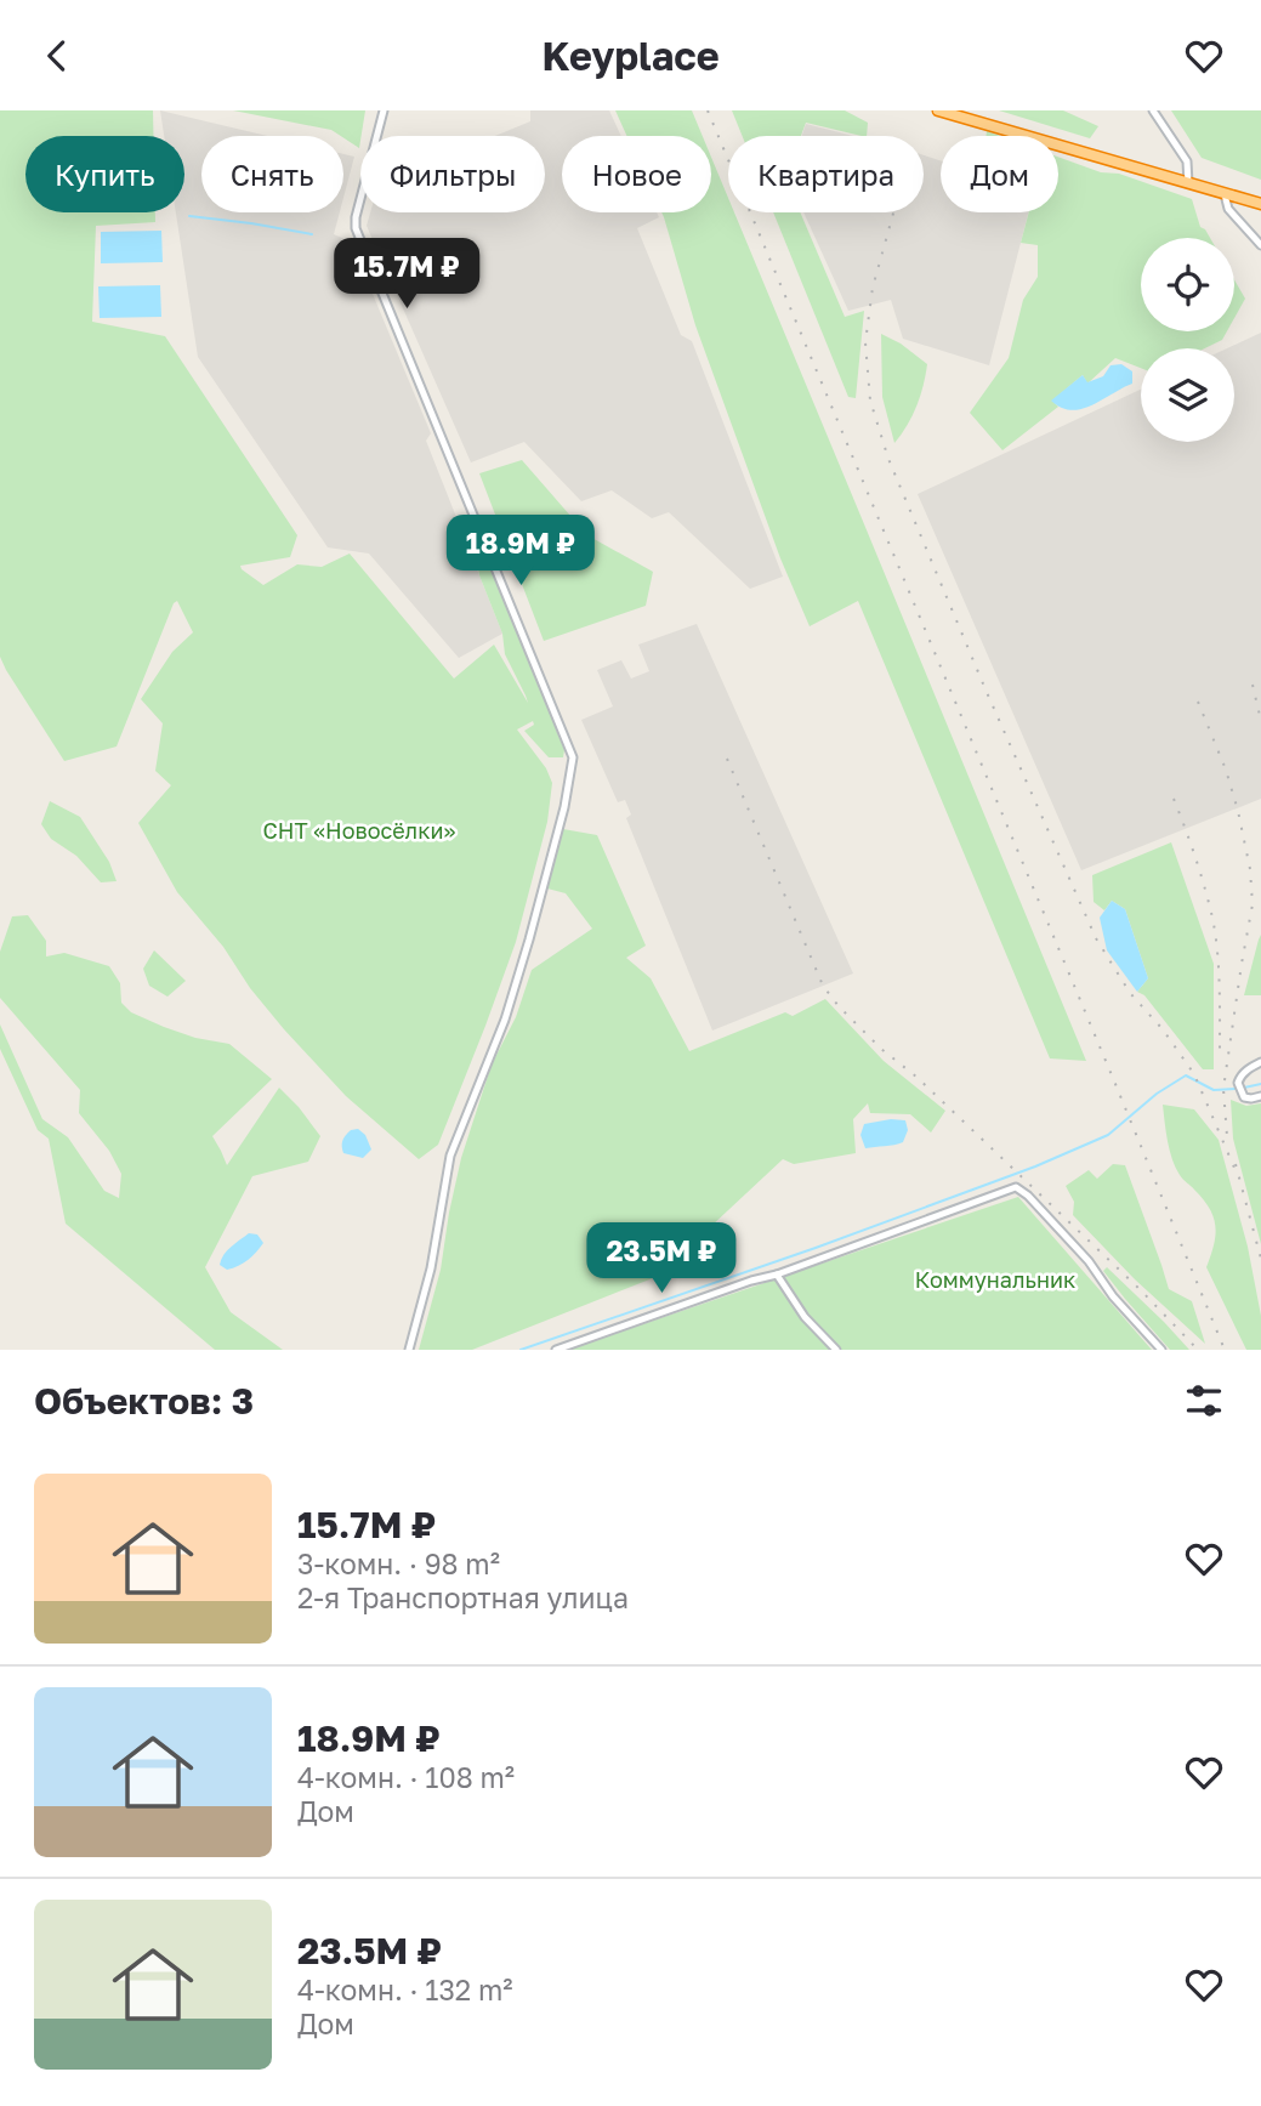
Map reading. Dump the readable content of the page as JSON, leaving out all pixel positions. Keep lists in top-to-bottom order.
{
  "parks": ["СНТ «Новосёлки»", "Коммунальник"],
  "page": {
    "header": "Keyplace",
    "chip": [
      "Купить",
      "Снять",
      "Фильтры",
      "Новое",
      "Квартира",
      "Дом"
    ],
    "price": ["15.7M ₽", "18.9M ₽", "23.5M ₽"],
    "heading": "Объектов: 3",
    "list": [
      {
        "name": "15.7M ₽",
        "note": "3-комн. · 98 m² · 2-я Транспортная улица"
      },
      {
        "name": "18.9M ₽",
        "note": "4-комн. · 108 m² · Дом"
      },
      {
        "name": "23.5M ₽",
        "note": "4-комн. · 132 m² · Дом"
      }
    ]
  }
}
